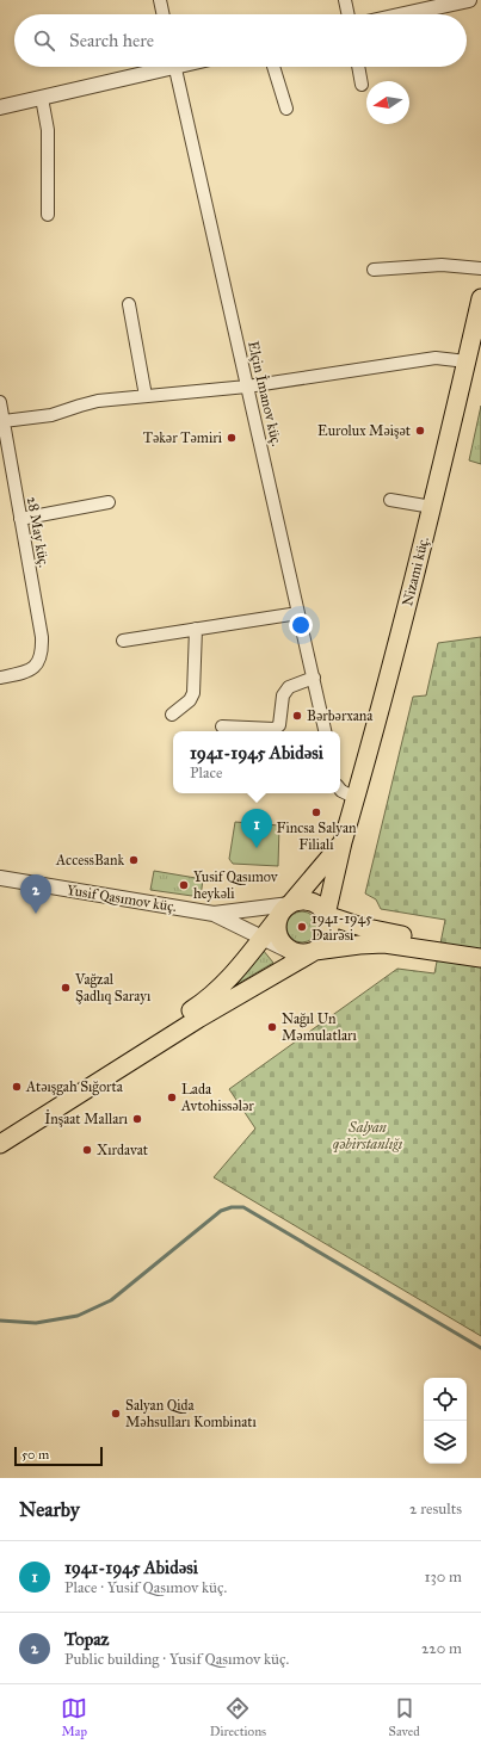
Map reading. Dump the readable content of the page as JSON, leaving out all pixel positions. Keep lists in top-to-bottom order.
{
  "streets": {
    "main road": ["Nizami küç."],
    "street": ["Elçin İmanov küç.", "28 May küç.", "Yusif Qasımov küç."]
  },
  "parks": ["Salyan qəbirstanlığı"],
  "places": [
    "Eurolux Məişət",
    "Təkər Təmiri",
    "Bərbərxana",
    "Fincsa Salyan Filialı",
    "AccessBank",
    "Yusif Qasımov heykəli",
    "1941-1945 Dairəsi",
    "Vağzal Şadlıq Sarayı",
    "Nağıl Un Məmulatları",
    "Atəışgah Sığorta",
    "Lada Avtohissələr",
    "İnşaat Malları",
    "Xırdavat",
    "Salyan Qida Məhsulları Kombinatı"
  ],
  "scale_bar": "50 m",
  "north": "left",
  "page": {
    "search": "Search here",
    "popup": ["1941-1945 Abidəsi", "Place"],
    "pins": ["1", "2"],
    "scale": "50 m",
    "heading": ["Nearby", "2 results"],
    "list": [
      {
        "mark": "1",
        "name": "1941-1945 Abidəsi",
        "note": "Place · Yusif Qasımov küç.",
        "value": "130 m"
      },
      {
        "mark": "2",
        "name": "Topaz",
        "note": "Public building · Yusif Qasımov küç.",
        "value": "220 m"
      }
    ],
    "nav": ["Map", "Directions", "Saved"]
  }
}
